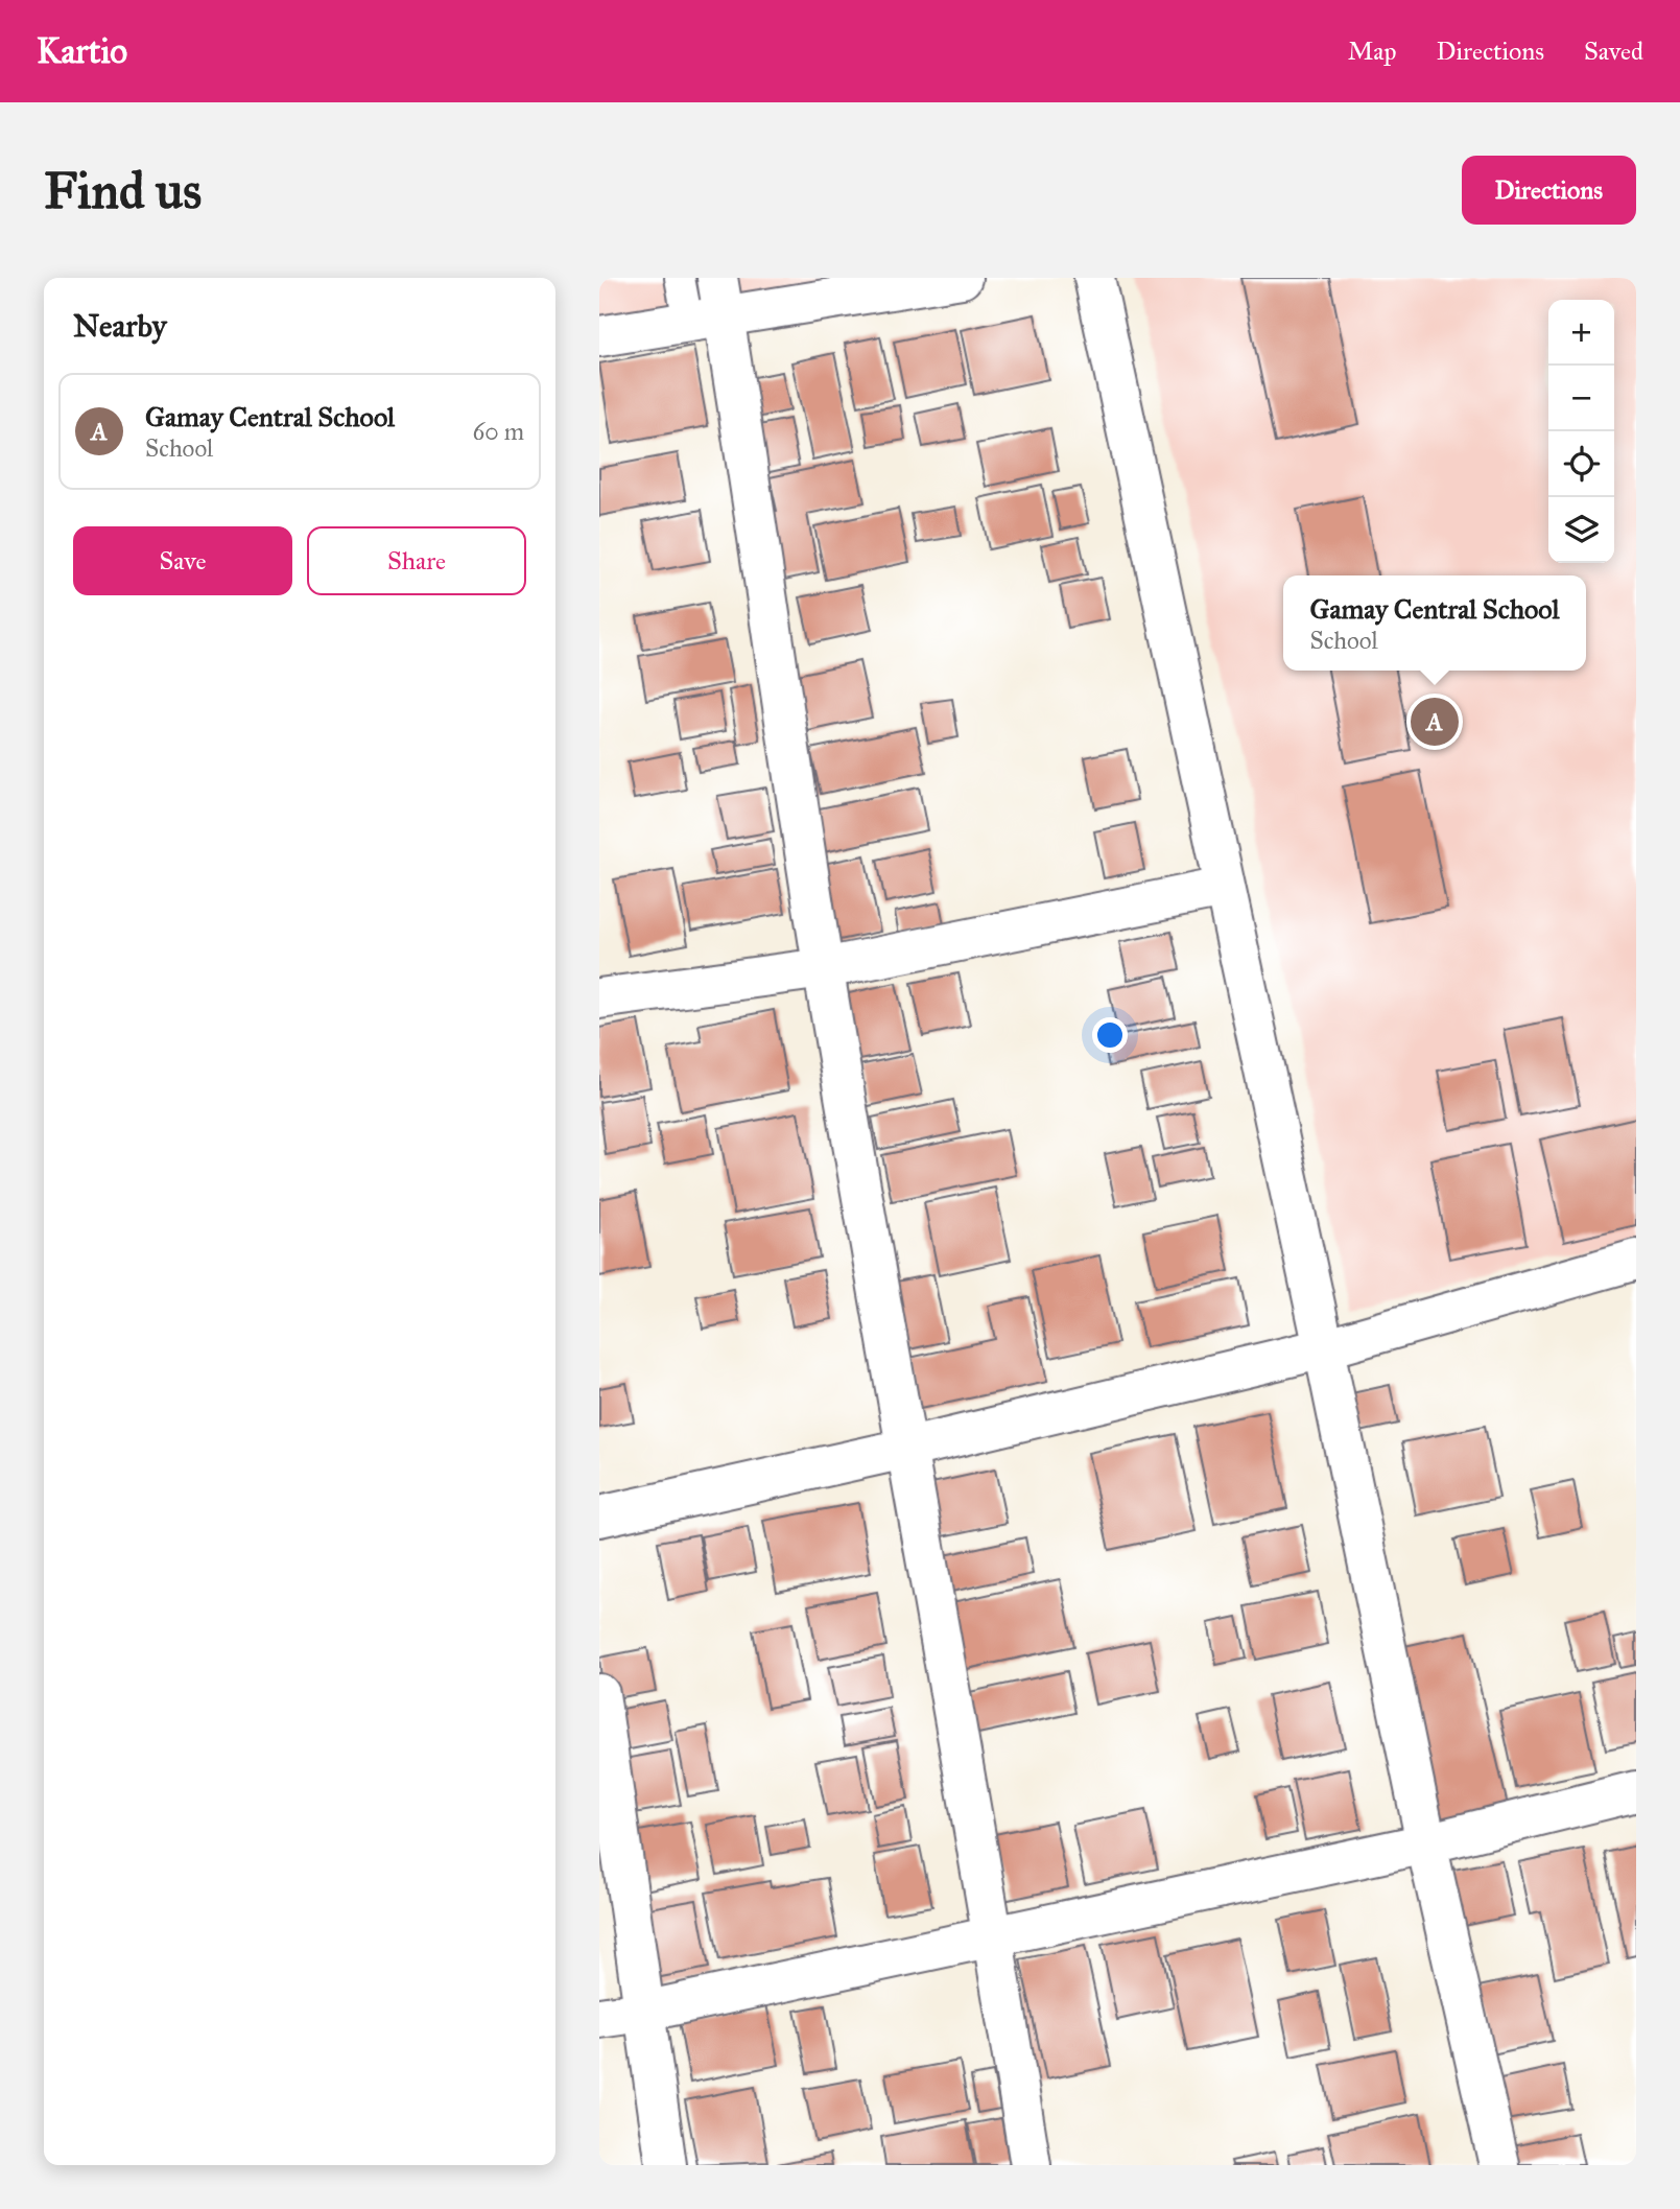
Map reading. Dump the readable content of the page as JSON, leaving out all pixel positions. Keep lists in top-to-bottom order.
{
  "page": {
    "header": "Kartio",
    "nav": ["Map", "Directions", "Saved"],
    "buttons": [
      "Directions",
      ["Save", "Share"]
    ],
    "title": "Find us",
    "heading": "Nearby",
    "map_buttons": ["+", "−"],
    "list": [
      {
        "mark": "A",
        "name": "Gamay Central School",
        "note": "School",
        "value": "60 m"
      }
    ],
    "popup": ["Gamay Central School", "School"],
    "pins": "A"
  }
}
